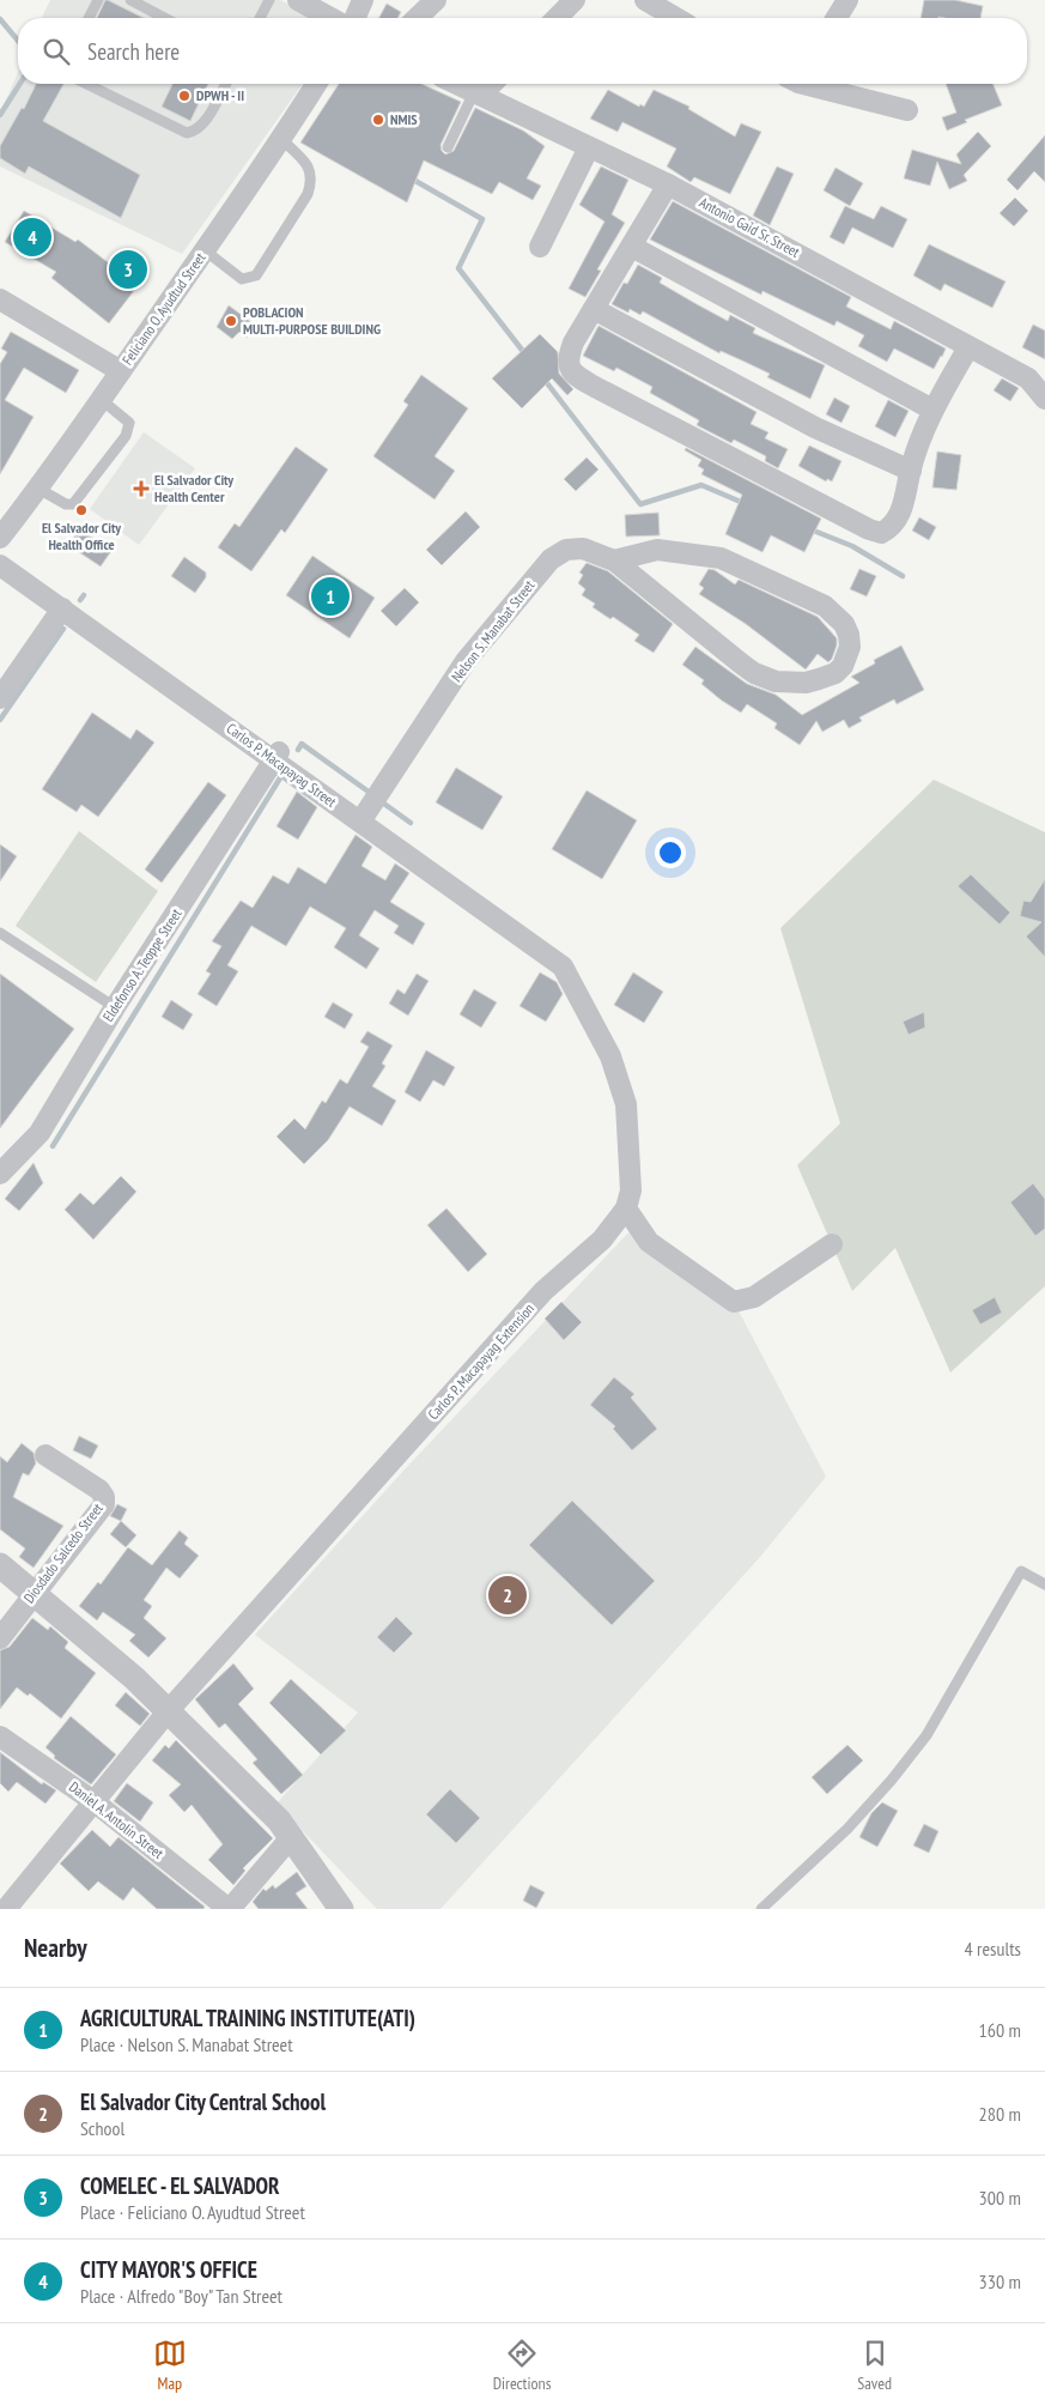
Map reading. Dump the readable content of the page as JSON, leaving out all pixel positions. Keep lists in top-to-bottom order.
{
  "streets": {
    "street": [
      "Antonio Gaid Sr. Street",
      "Feliciano O. Ayudtud Street",
      "Nelson S. Manabat Street",
      "Carlos P. Macapayag Street",
      "Eldefonso A. Teoppe Street",
      "Carlos P. Macapayag Extension",
      "Diosdado Salcedo Street",
      "Daniel A. Antolin Street"
    ]
  },
  "crossings": [
    ["Nelson S. Manabat Street", "Carlos P. Macapayag Street"],
    ["Carlos P. Macapayag Street", "Eldefonso A. Teoppe Street"],
    ["Carlos P. Macapayag Street", "Carlos P. Macapayag Extension"],
    ["Carlos P. Macapayag Extension", "Daniel A. Antolin Street"]
  ],
  "places": {
    "other": [
      "DPWH - II",
      "NMIS",
      "POBLACION MULTI-PURPOSE BUILDING",
      "El Salvador City Health Office"
    ],
    "health": ["El Salvador City Health Center"]
  },
  "page": {
    "search": "Search here",
    "pins": [
      "4",
      "3",
      "1",
      "2"
    ],
    "heading": ["Nearby", "4 results"],
    "list": [
      {
        "mark": "1",
        "name": "AGRICULTURAL TRAINING INSTITUTE(ATI)",
        "note": "Place · Nelson S. Manabat Street",
        "value": "160 m"
      },
      {
        "mark": "2",
        "name": "El Salvador City Central School",
        "note": "School",
        "value": "280 m"
      },
      {
        "mark": "3",
        "name": "COMELEC - EL SALVADOR",
        "note": "Place · Feliciano O. Ayudtud Street",
        "value": "300 m"
      },
      {
        "mark": "4",
        "name": "CITY MAYOR'S OFFICE",
        "note": "Place · Alfredo \"Boy\" Tan Street",
        "value": "330 m"
      }
    ],
    "nav": ["Map", "Directions", "Saved"]
  }
}
